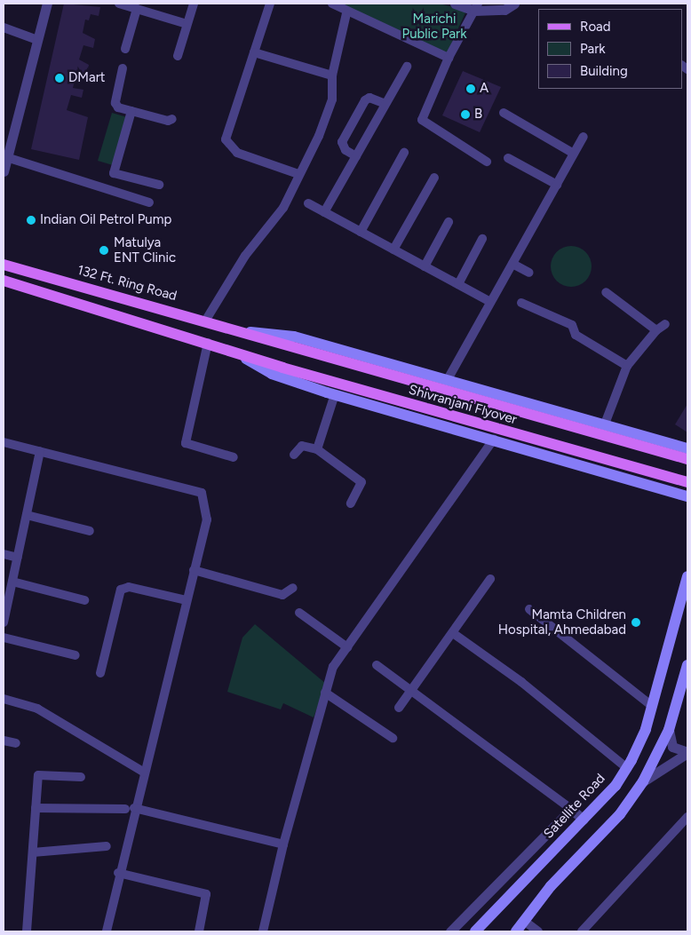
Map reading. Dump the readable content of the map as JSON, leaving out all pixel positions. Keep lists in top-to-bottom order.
{
  "streets": {
    "main road": ["132 Ft. Ring Road", "Shivranjani Flyover", "Satellite Road"]
  },
  "crossings": [
    ["132 Ft. Ring Road", "Shivranjani Flyover"]
  ],
  "parks": ["Marichi Public Park"],
  "places": [
    "DMart",
    "A",
    "B",
    "Indian Oil Petrol Pump",
    "Matulya ENT Clinic",
    "Mamta Children Hospital, Ahmedabad"
  ],
  "legend": ["Road", "Park", "Building"]
}
